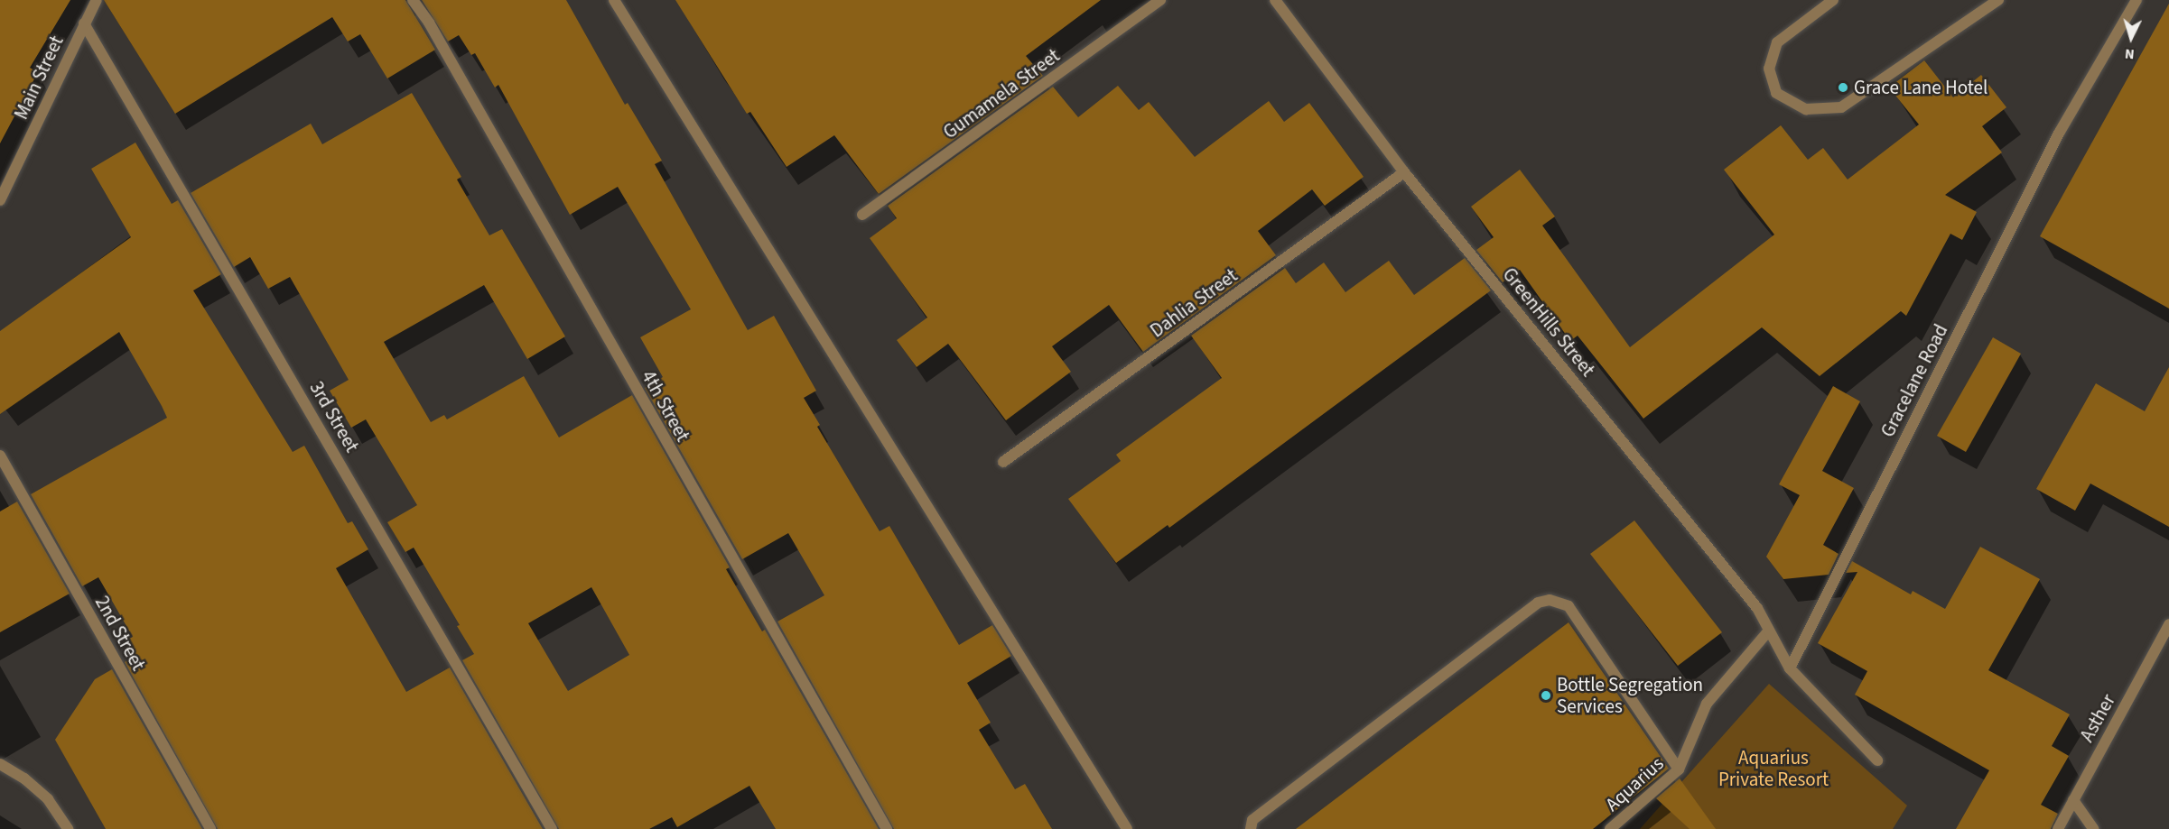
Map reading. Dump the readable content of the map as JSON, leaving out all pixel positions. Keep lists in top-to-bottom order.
{
  "streets": {
    "street": [
      "Main Street",
      "Gumamela Street",
      "Dahlia Street",
      "GreenHills Street",
      "Gracelane Road",
      "4th Street",
      "3rd Street",
      "2nd Street",
      "Asther",
      "Aquarius"
    ]
  },
  "crossings": [
    ["Main Street", "3rd Street"],
    ["Dahlia Street", "GreenHills Street"],
    ["GreenHills Street", "Gracelane Road"],
    ["GreenHills Street", "Aquarius"]
  ],
  "parks": ["Aquarius Private Resort"],
  "places": ["Grace Lane Hotel", "Bottle Segregation Services"],
  "north": "bottom"
}
